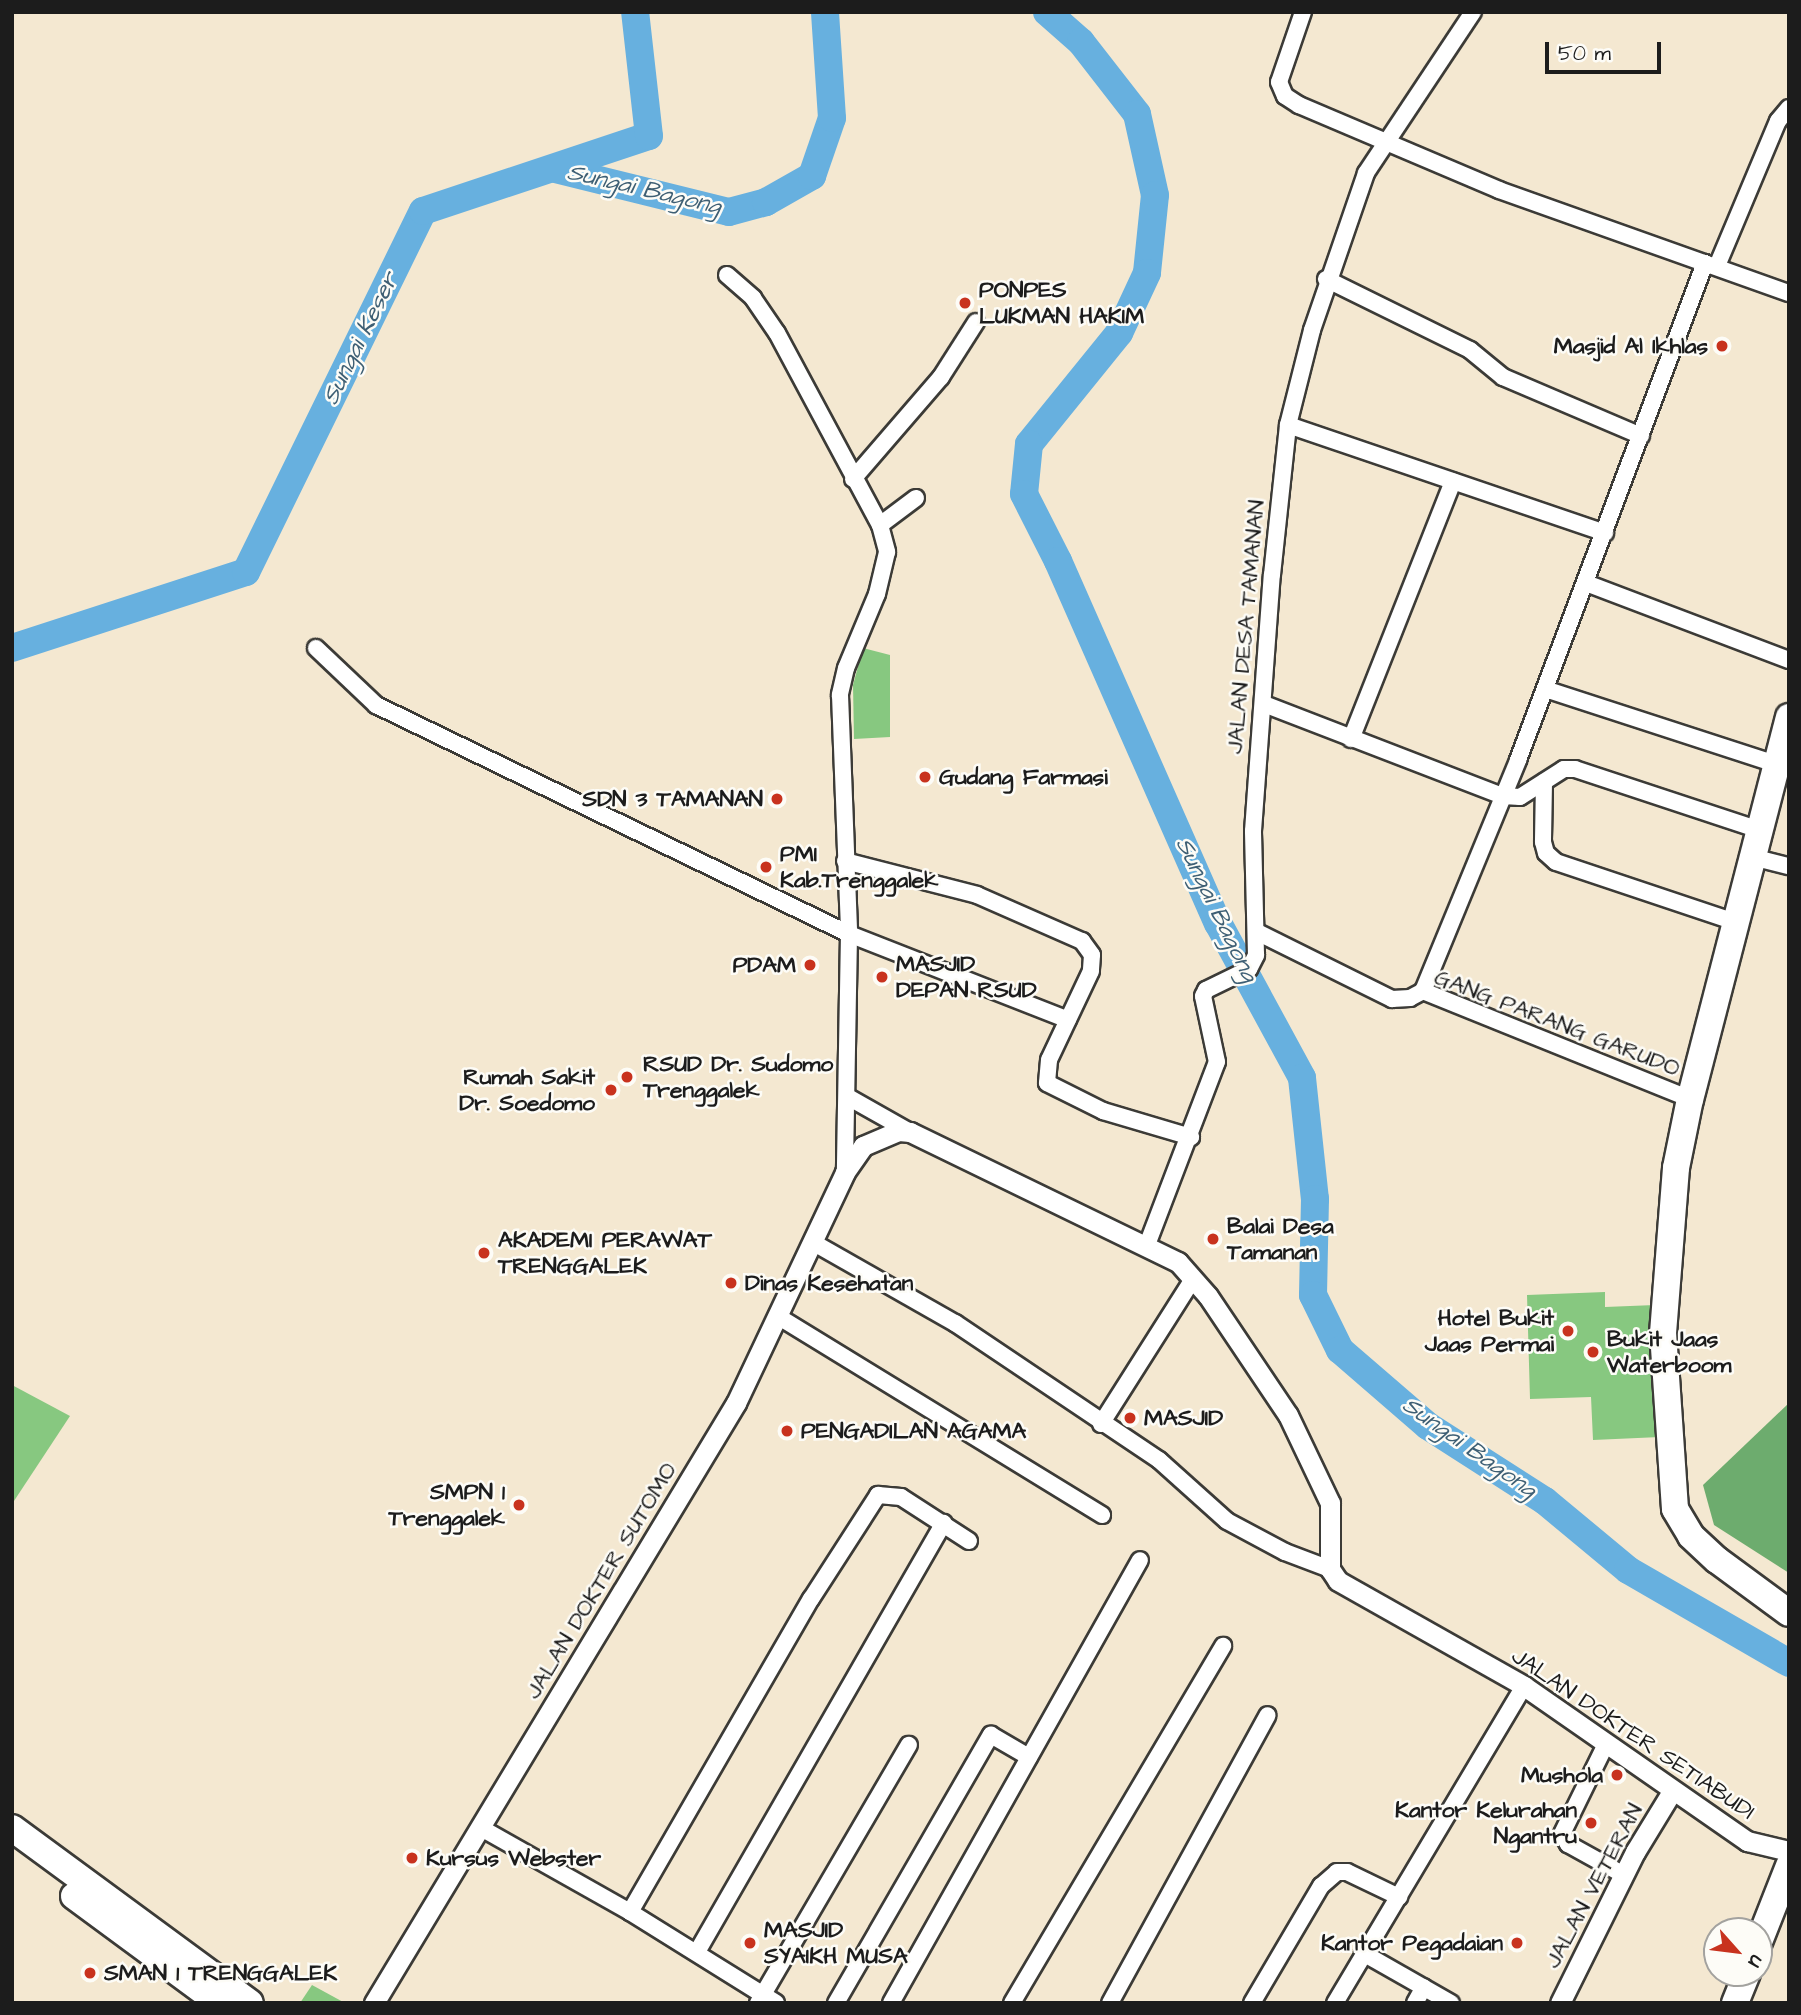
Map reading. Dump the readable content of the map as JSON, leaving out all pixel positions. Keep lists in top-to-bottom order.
{
  "streets": {
    "street": [
      "JALAN DESA TAMANAN",
      "GANG PARANG GARUDO",
      "JALAN DOKTER SUTOMO",
      "JALAN DOKTER SETIABUDI",
      "JALAN VETERAN"
    ]
  },
  "crossings": [
    ["JALAN DESA TAMANAN", "GANG PARANG GARUDO"],
    ["JALAN DOKTER SETIABUDI", "JALAN VETERAN"]
  ],
  "water": ["Sungai Bagong", "Sungai Keser"],
  "places": [
    "PONPES LUKMAN HAKIM",
    "Masjid Al Ikhlas",
    "Gudang Farmasi",
    "SDN 3 TAMANAN",
    "PMI Kab.Trenggalek",
    "PDAM",
    "MASJID DEPAN RSUD",
    "RSUD Dr. Sudomo Trenggalek",
    "Rumah Sakit Dr. Soedomo",
    "Balai Desa Tamanan",
    "AKADEMI PERAWAT TRENGGALEK",
    "Dinas Kesehatan",
    "Hotel Bukit Jaas Permai",
    "Bukit Jaas Waterboom",
    "MASJID",
    "PENGADILAN AGAMA",
    "SMPN 1 Trenggalek",
    "Mushola",
    "Kantor Kelurahan Ngantru",
    "Kursus Webster",
    "MASJID SYAIKH MUSA",
    "Kantor Pegadaian",
    "SMAN 1 TRENGGALEK"
  ],
  "scale_bar": "50 m",
  "north": "bottom right"
}
